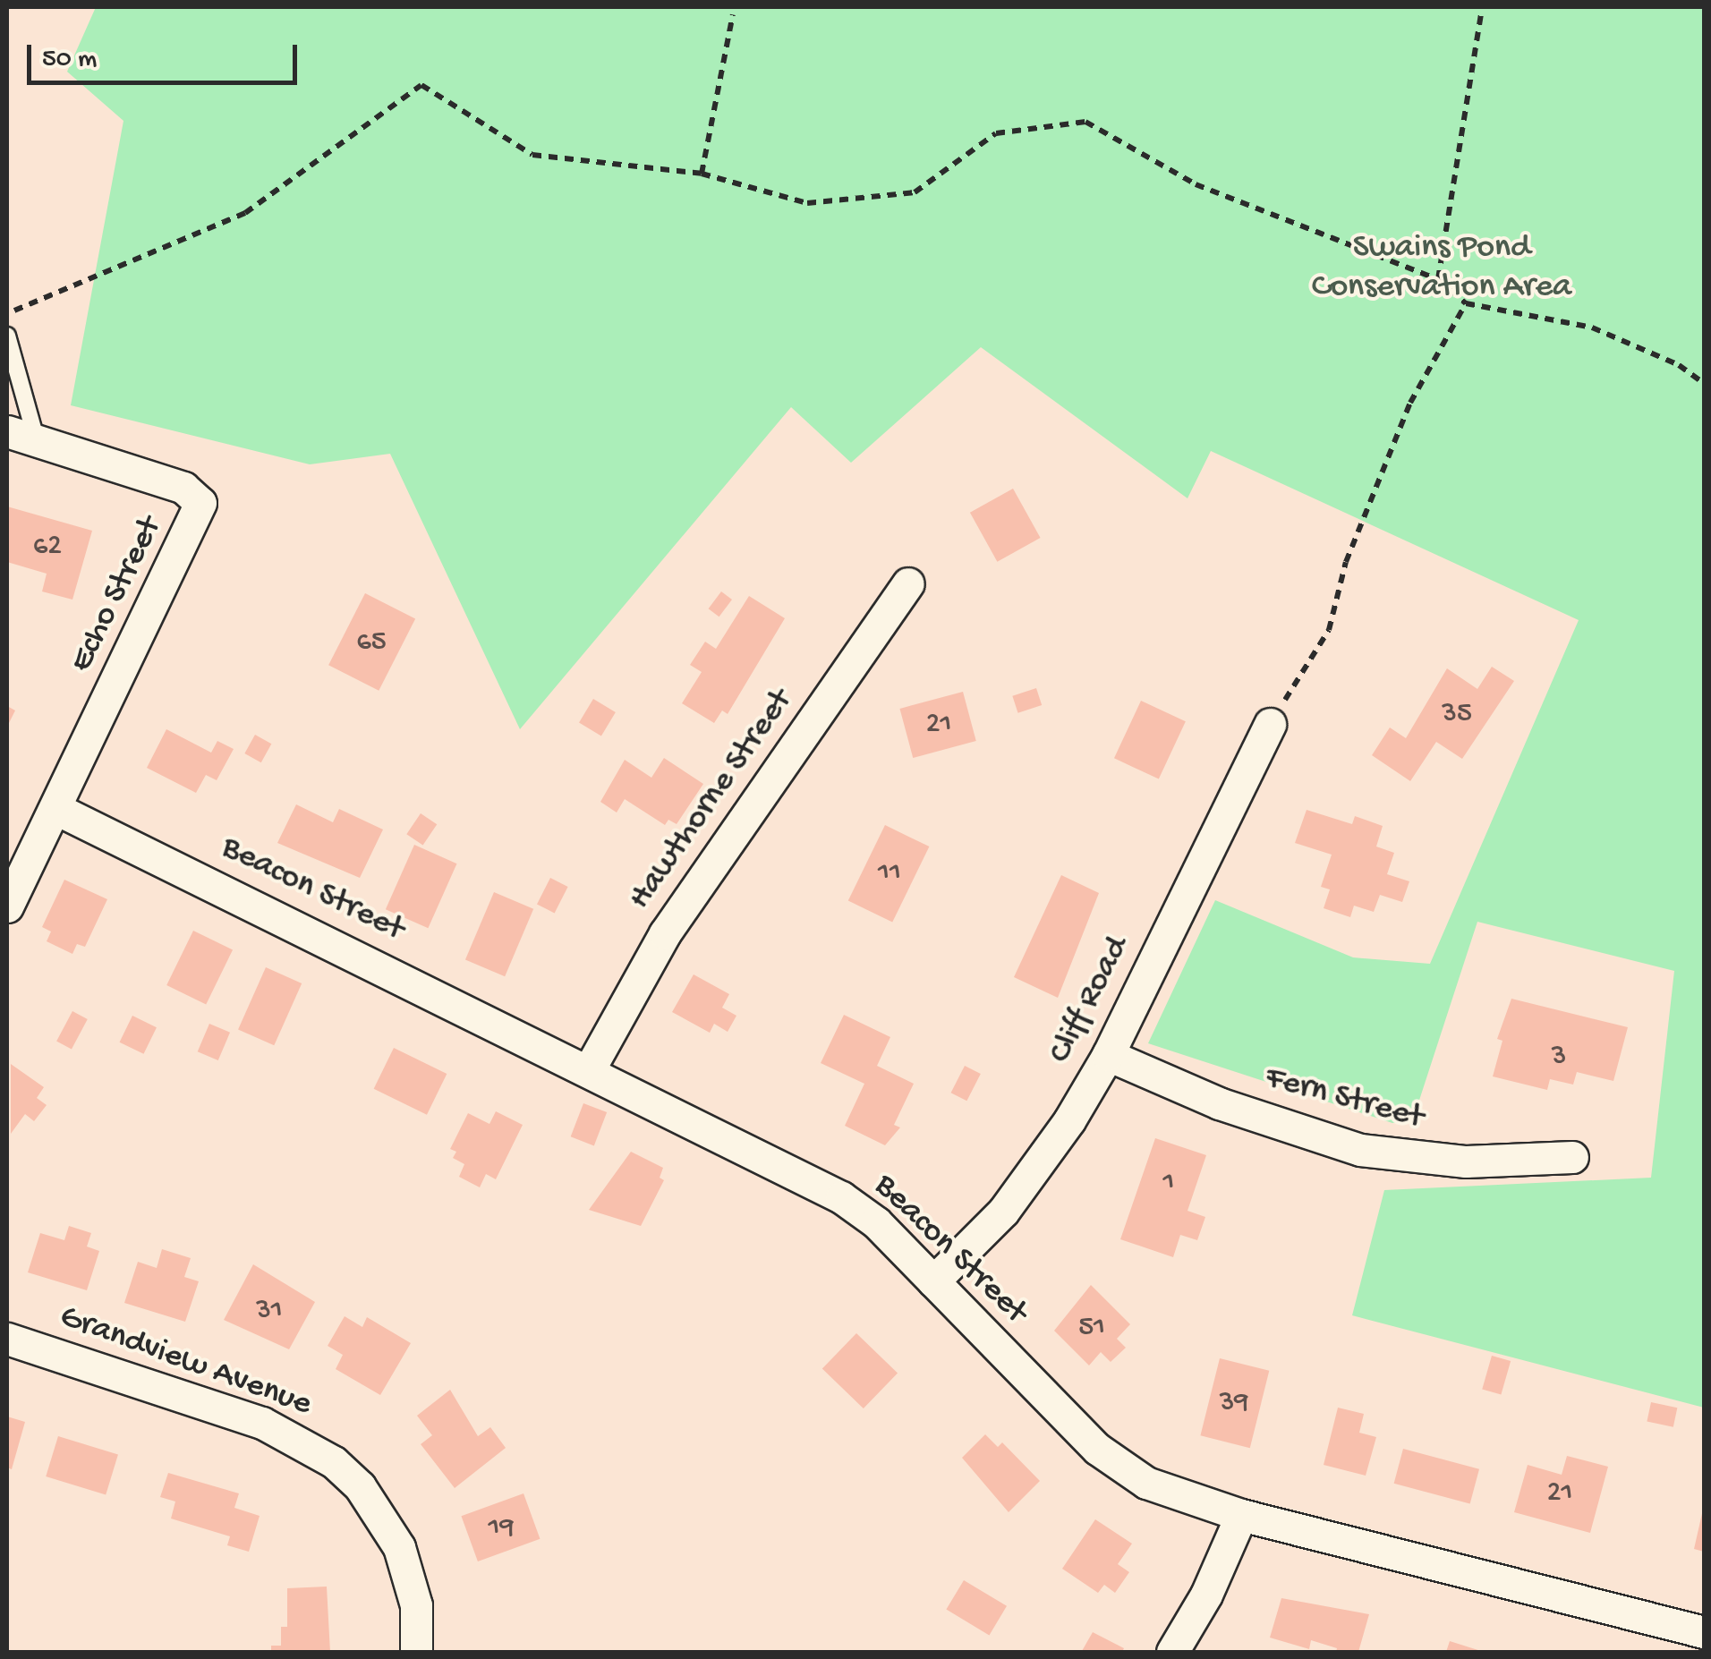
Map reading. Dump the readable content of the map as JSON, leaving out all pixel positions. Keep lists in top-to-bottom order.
{
  "streets": {
    "street": [
      "Echo Street",
      "Hawthorne Street",
      "Beacon Street",
      "Cliff Road",
      "Fern Street",
      "Grandview Avenue"
    ]
  },
  "crossings": [
    ["Echo Street", "Beacon Street"],
    ["Hawthorne Street", "Beacon Street"],
    ["Beacon Street", "Cliff Road"],
    ["Cliff Road", "Fern Street"]
  ],
  "parks": ["Swains Pond Conservation Area"],
  "house_numbers": [
    "62",
    "65",
    "35",
    "21",
    "11",
    "3",
    "1",
    "31",
    "51",
    "39",
    "21",
    "19"
  ],
  "scale_bar": "50 m"
}
